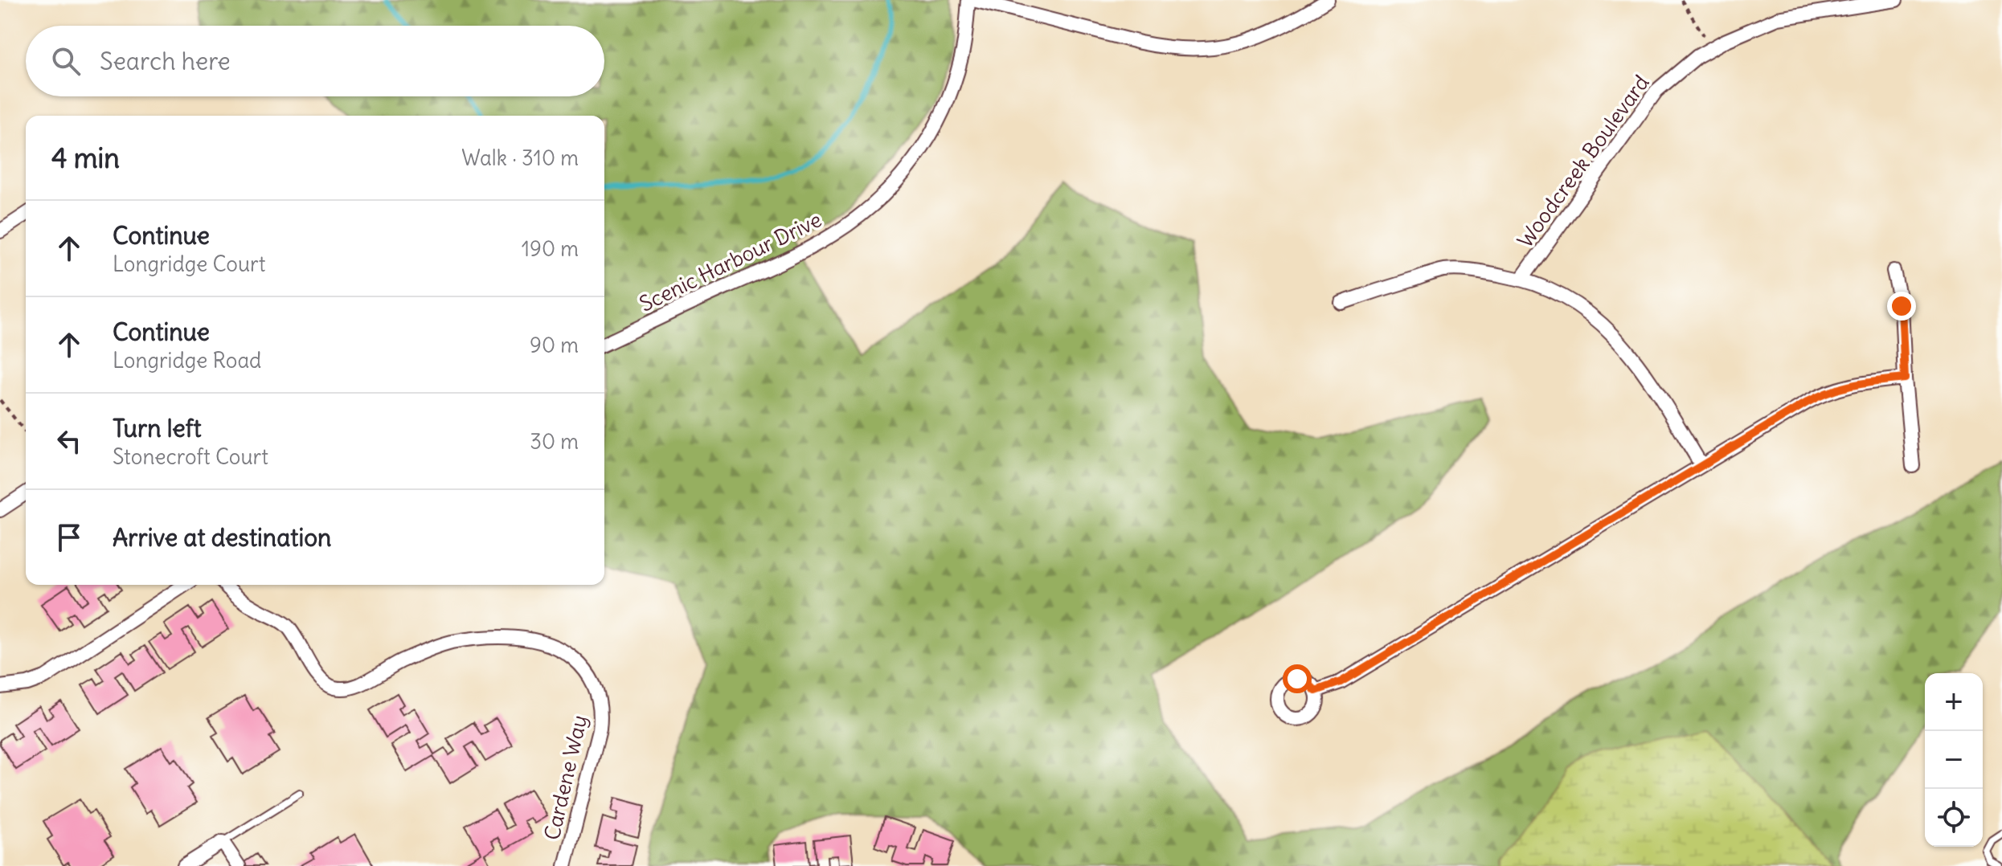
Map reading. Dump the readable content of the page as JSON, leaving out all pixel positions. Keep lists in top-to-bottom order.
{
  "streets": {
    "street": ["Woodcreek Boulevard", "Scenic Harbour Drive", "Cardene Way"]
  },
  "page": {
    "search": "Search here",
    "heading": ["4 min", "Walk · 310 m"],
    "list": [
      ["Continue", "Longridge Court", "190 m"],
      ["Continue", "Longridge Road", "90 m"],
      ["Turn left", "Stonecroft Court", "30 m"],
      "Arrive at destination"
    ],
    "map_buttons": ["+", "−"]
  }
}
